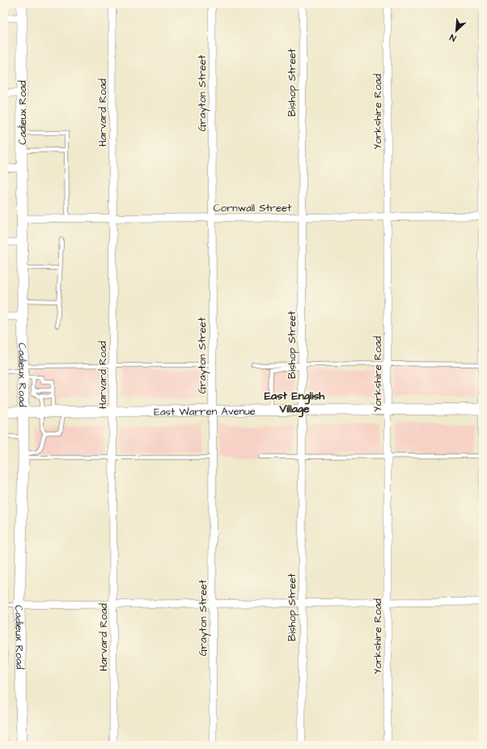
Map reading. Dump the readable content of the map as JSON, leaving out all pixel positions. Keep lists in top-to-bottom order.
{
  "streets": {
    "street": [
      "Bishop Street",
      "Grayton Street",
      "Yorkshire Road",
      "Cadieux Road",
      "Harvard Road",
      "Cornwall Street",
      "East Warren Avenue"
    ]
  },
  "crossings": [
    ["Bishop Street", "Cornwall Street"],
    ["Bishop Street", "East Warren Avenue"],
    ["Grayton Street", "Cornwall Street"],
    ["Grayton Street", "East Warren Avenue"],
    ["Yorkshire Road", "Cornwall Street"],
    ["Yorkshire Road", "East Warren Avenue"],
    ["Cadieux Road", "Cornwall Street"],
    ["Cadieux Road", "East Warren Avenue"],
    ["Harvard Road", "Cornwall Street"],
    ["Harvard Road", "East Warren Avenue"]
  ],
  "districts": ["East English Village"],
  "north": "bottom left"
}
